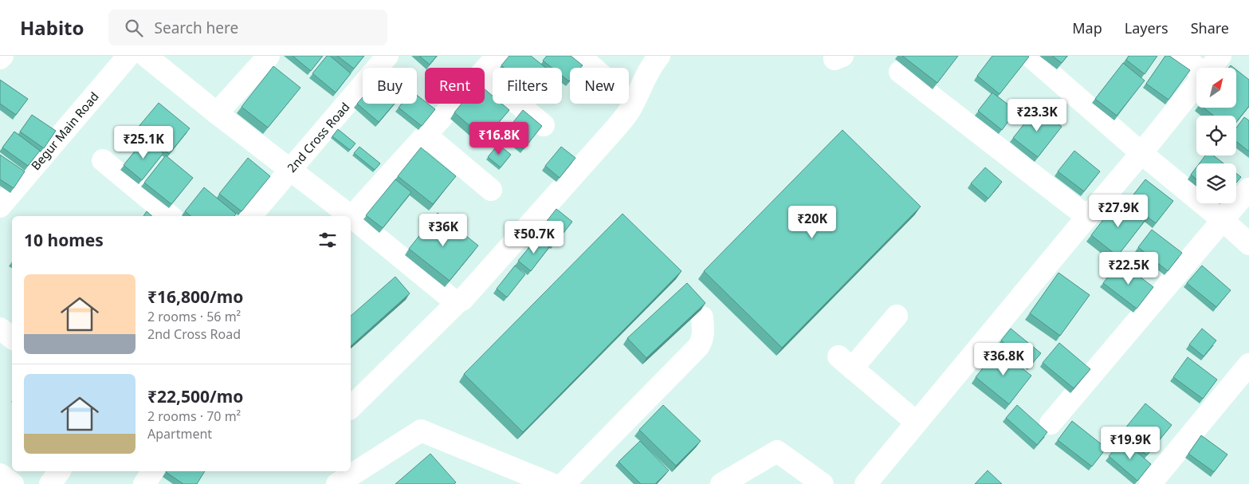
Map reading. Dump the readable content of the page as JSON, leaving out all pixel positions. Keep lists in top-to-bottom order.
{
  "streets": {
    "street": ["Begur Main Road", "2nd Cross Road"]
  },
  "north": "top right",
  "page": {
    "header": "Habito",
    "search": "Search here",
    "nav": ["Map", "Layers", "Share"],
    "chip": [
      "Buy",
      "Rent",
      "Filters",
      "New"
    ],
    "price": [
      "₹23.3K",
      "₹16.8K",
      "₹25.1K",
      "₹27.9K",
      "₹20K",
      "₹36K",
      "₹50.7K",
      "₹22.5K",
      "₹36.8K",
      "₹19.9K"
    ],
    "heading": "10 homes",
    "list": [
      {
        "name": "₹16,800/mo",
        "note": "2 rooms · 56 m² · 2nd Cross Road"
      },
      {
        "name": "₹22,500/mo",
        "note": "2 rooms · 70 m² · Apartment"
      }
    ]
  }
}
